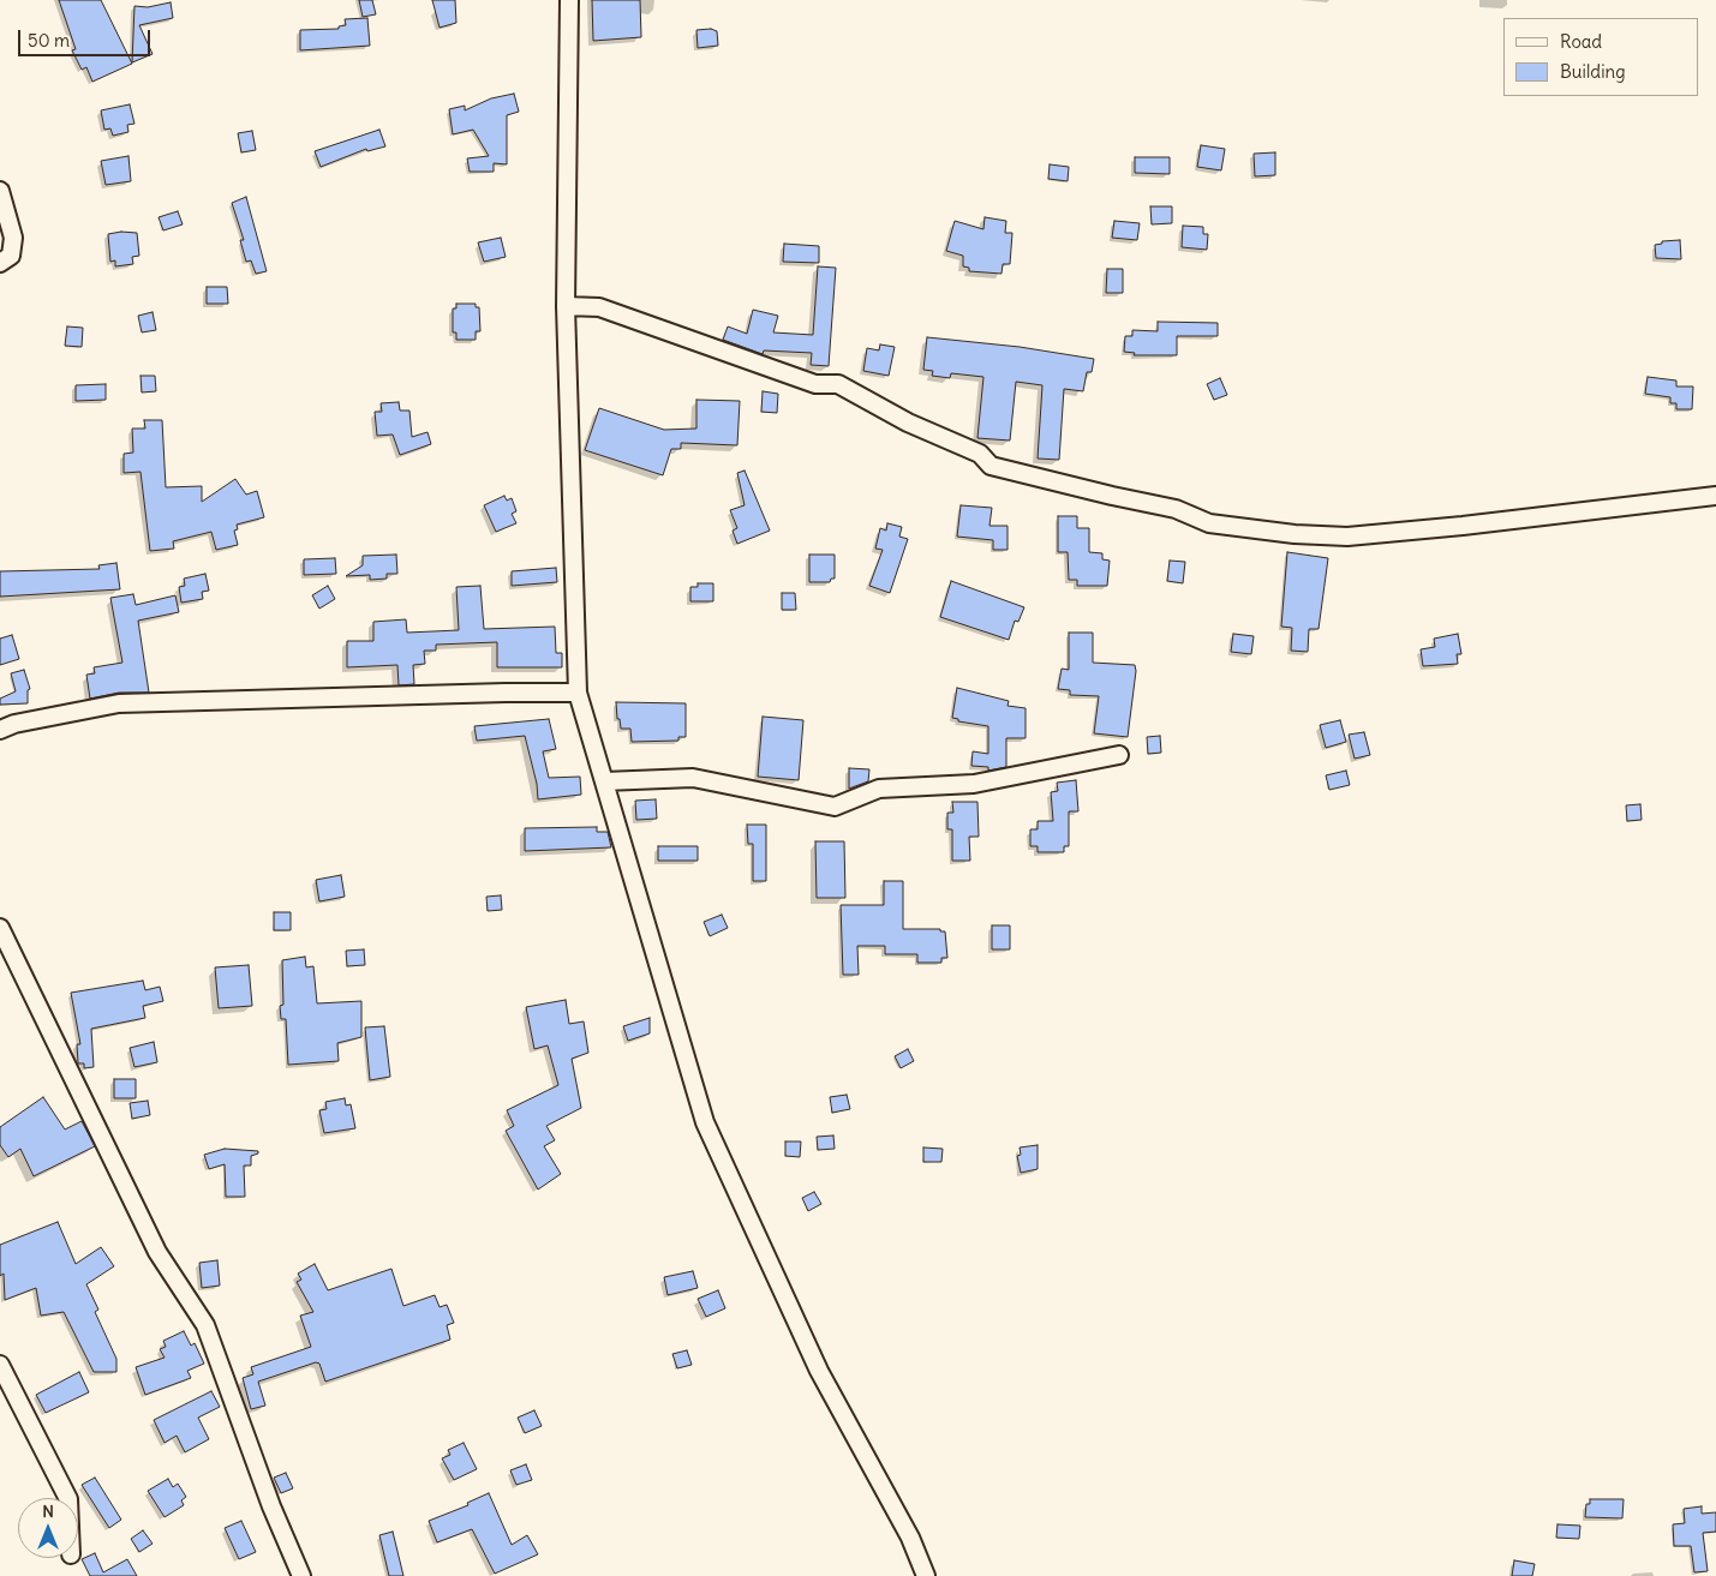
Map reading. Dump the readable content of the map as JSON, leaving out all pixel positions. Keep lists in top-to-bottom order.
{
  "legend": ["Road", "Building"],
  "scale_bar": "50 m",
  "north": "top"
}
